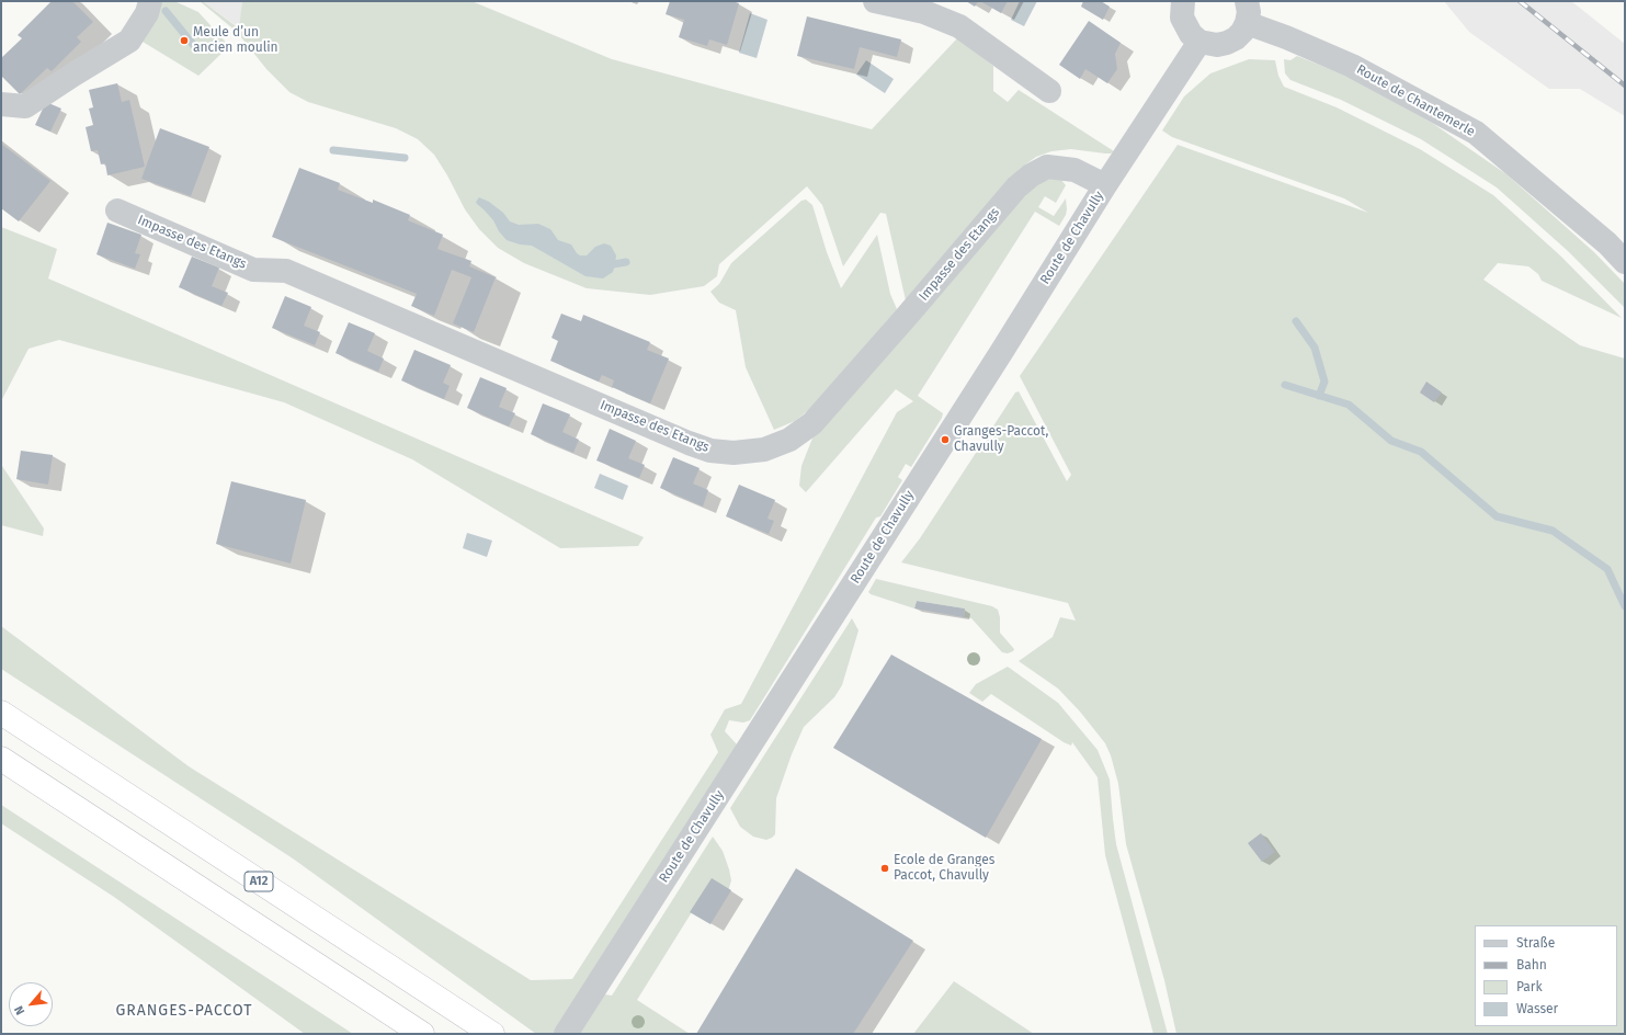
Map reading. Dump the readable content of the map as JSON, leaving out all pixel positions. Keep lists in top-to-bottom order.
{
  "streets": {
    "highway": ["A12"],
    "street": ["Route de Chantemerle", "Route de Chavully", "Impasse des Etangs"]
  },
  "crossings": [
    ["Route de Chavully", "Impasse des Etangs"]
  ],
  "districts": ["GRANGES-PACCOT"],
  "places": ["Meule d’un ancien moulin", "Granges-Paccot, Chavully", "Ecole de Granges Paccot, Chavully"],
  "legend": [
    "Straße",
    "Bahn",
    "Park",
    "Wasser"
  ],
  "north": "bottom left"
}
